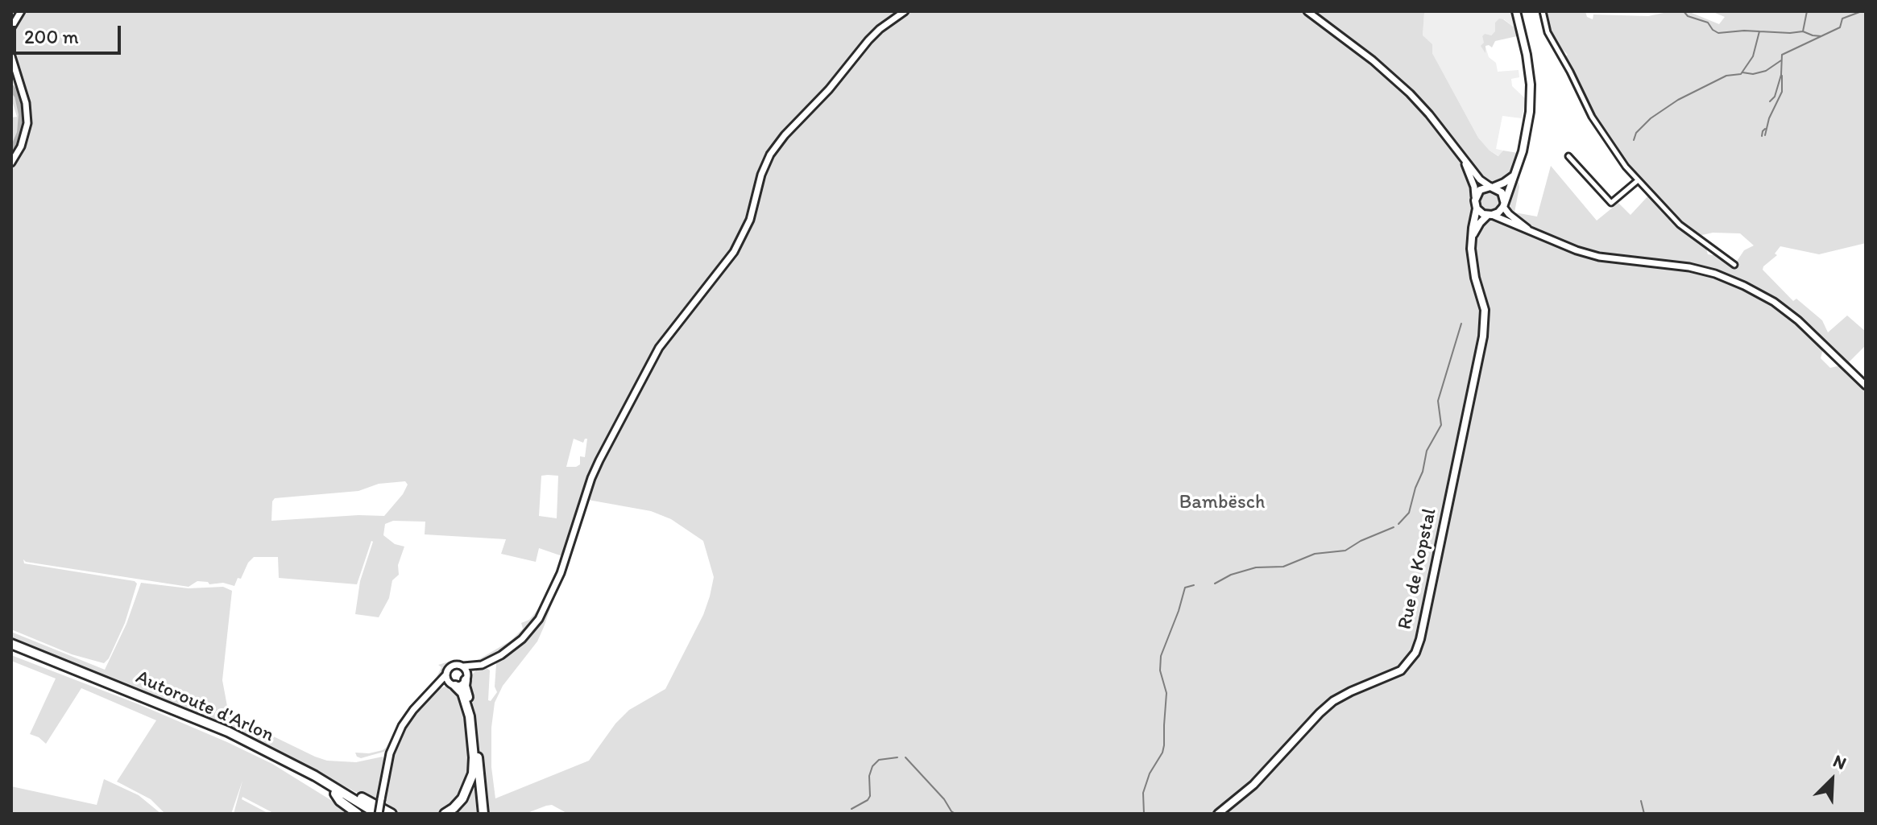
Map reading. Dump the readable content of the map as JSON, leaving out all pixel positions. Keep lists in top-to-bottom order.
{
  "streets": {
    "highway": ["Autoroute d'Arlon"],
    "main road": ["Rue de Kopstal"]
  },
  "parks": ["Bambësch"],
  "scale_bar": "200 m",
  "north": "top right"
}
